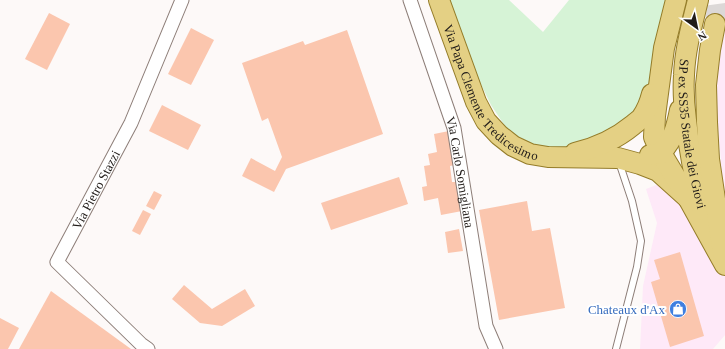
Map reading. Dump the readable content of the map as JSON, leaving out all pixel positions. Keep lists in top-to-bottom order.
{
  "streets": {
    "main road": ["Via Papa Clemente Tredicesimo", "SP ex SS35 Statale dei Giovi"],
    "street": ["Via Carlo Somigliana", "Via Pietro Stazzi"]
  },
  "places": {
    "shop": ["Chateaux d'Ax"]
  },
  "north": "bottom right"
}
